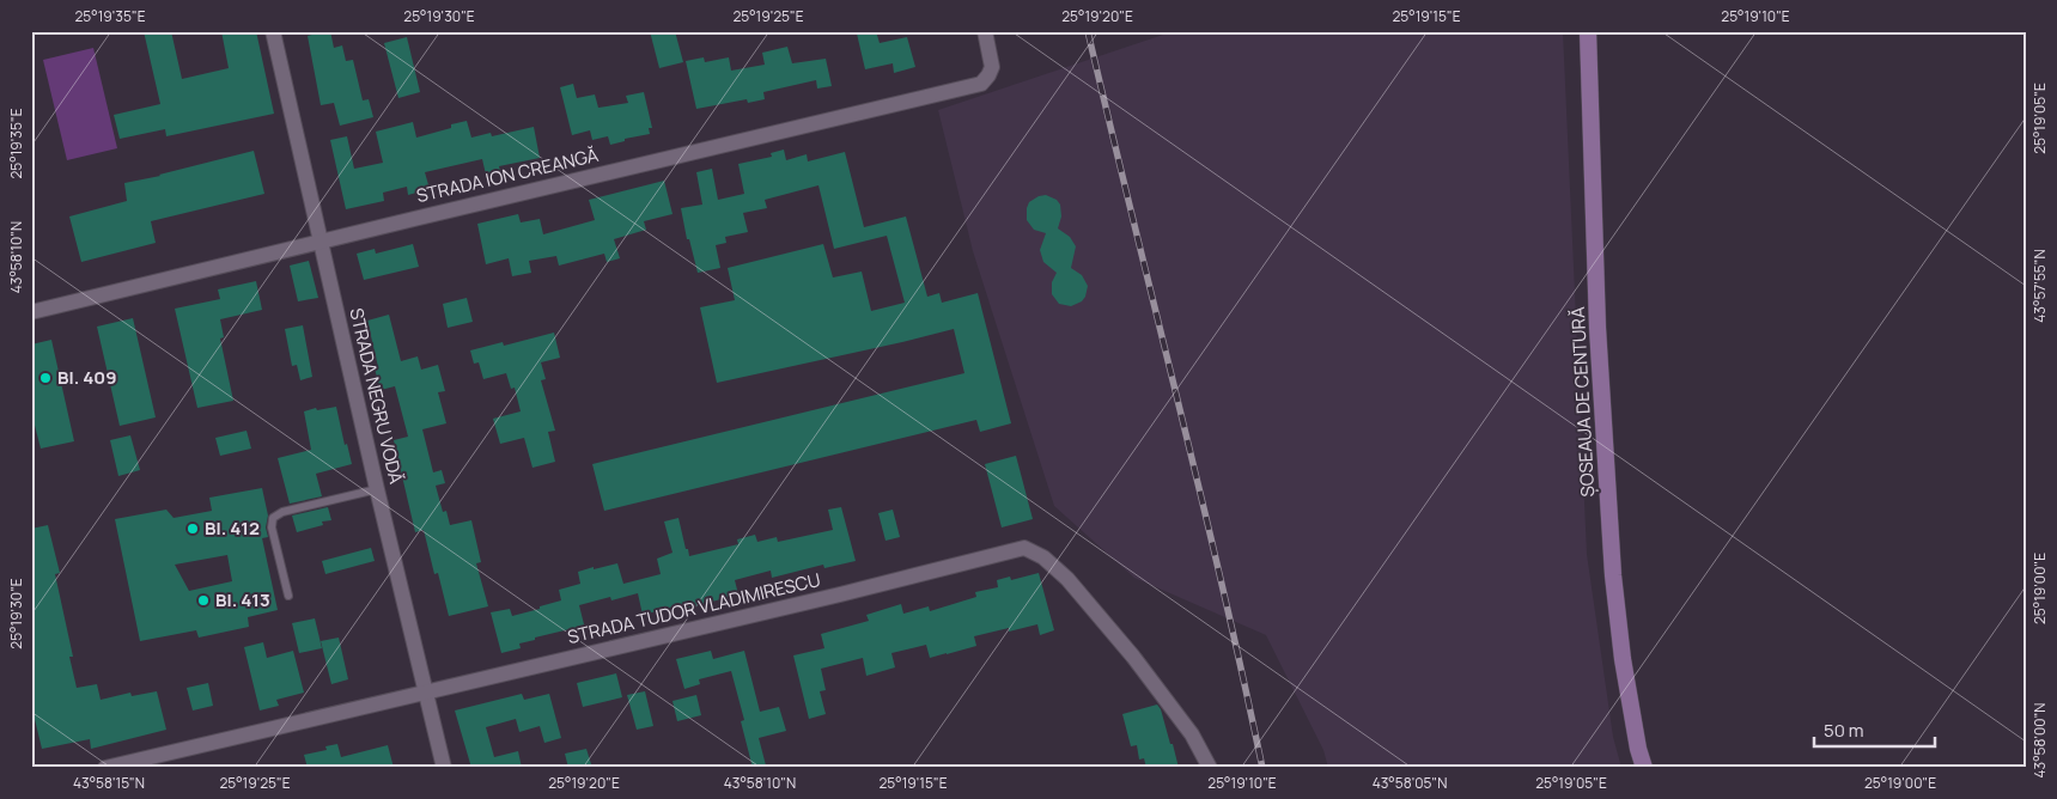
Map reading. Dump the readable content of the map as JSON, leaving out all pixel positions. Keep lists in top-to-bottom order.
{
  "streets": {
    "main road": ["ȘOSEAUA DE CENTURĂ"],
    "street": ["STRADA ION CREANGĂ", "STRADA NEGRU VODĂ", "STRADA TUDOR VLADIMIRESCU"]
  },
  "crossings": [
    ["STRADA ION CREANGĂ", "STRADA NEGRU VODĂ"],
    ["STRADA NEGRU VODĂ", "STRADA TUDOR VLADIMIRESCU"]
  ],
  "places": ["Bl. 409", "Bl. 412", "Bl. 413"],
  "scale_bar": "50 m",
  "coordinates": [
    "25°19'35\"E",
    "25°19'30\"E",
    "25°19'25\"E",
    "25°19'20\"E",
    "25°19'15\"E",
    "25°19'10\"E",
    "25°19'05\"E",
    "43°58'10\"N",
    "43°57'55\"N",
    "25°19'00\"E",
    "43°58'00\"N",
    "43°58'15\"N",
    "43°58'05\"N"
  ]
}
